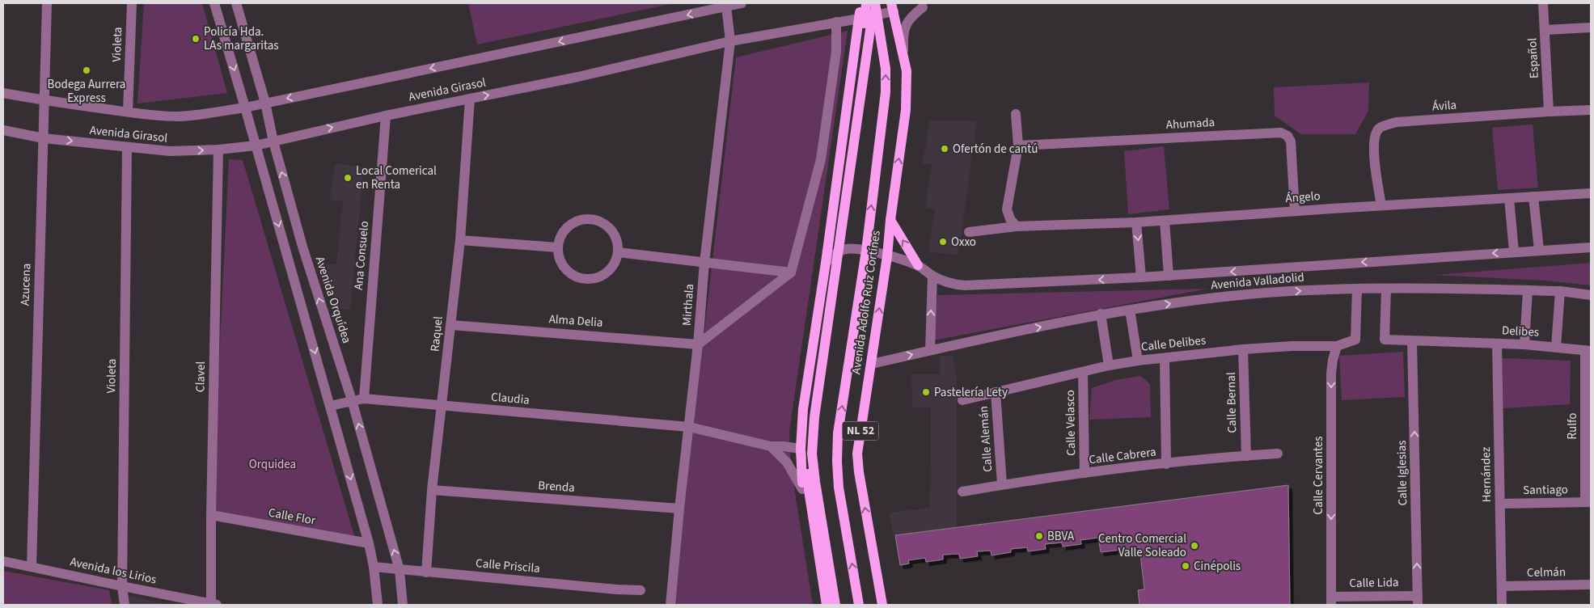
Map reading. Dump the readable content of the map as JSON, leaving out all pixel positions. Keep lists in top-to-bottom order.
{
  "streets": {
    "main road": ["Avenida Adolfo Ruiz Cortínes", "NL 52"],
    "street": [
      "Violeta",
      "Español",
      "Avenida Girasol",
      "Ávila",
      "Ahumada",
      "Ángelo",
      "Ana Consuelo",
      "Avenida Valladolid",
      "Azucena",
      "Avenida Orquídea",
      "Mirthala",
      "Alma Delia",
      "Delibes",
      "Raquel",
      "Calle Delibes",
      "Clavel",
      "Claudia",
      "Calle Bernal",
      "Calle Velasco",
      "Rulfo",
      "Calle Alemán",
      "Calle Cabrera",
      "Calle Iglesias",
      "Hernández",
      "Calle Cervantes",
      "Brenda",
      "Santiago",
      "Calle Flor",
      "Calle Priscila",
      "Avenida los Lirios",
      "Celmán",
      "Calle Lida"
    ]
  },
  "crossings": [
    ["Violeta", "Avenida Girasol"],
    ["Violeta", "Avenida los Lirios"],
    ["Español", "Ávila"],
    ["Avenida Girasol", "Ana Consuelo"],
    ["Avenida Girasol", "Azucena"],
    ["Avenida Girasol", "Avenida Orquídea"],
    ["Avenida Girasol", "Avenida Adolfo Ruiz Cortínes"],
    ["Avenida Girasol", "Mirthala"],
    ["Avenida Girasol", "Raquel"],
    ["Avenida Girasol", "Clavel"],
    ["Ávila", "Ángelo"],
    ["Ahumada", "Ángelo"],
    ["Ana Consuelo", "Claudia"],
    ["Avenida Valladolid", "Avenida Adolfo Ruiz Cortínes"],
    ["Avenida Valladolid", "Calle Delibes"],
    ["Azucena", "Avenida los Lirios"],
    ["Avenida Orquídea", "Claudia"],
    ["Avenida Orquídea", "Calle Priscila"],
    ["Mirthala", "Alma Delia"],
    ["Mirthala", "Claudia"],
    ["Mirthala", "Brenda"],
    ["Alma Delia", "Raquel"],
    ["Delibes", "Rulfo"],
    ["Delibes", "Calle Iglesias"],
    ["Delibes", "Hernández"],
    ["Raquel", "Claudia"],
    ["Raquel", "Brenda"],
    ["Raquel", "Calle Priscila"],
    ["Calle Delibes", "Calle Bernal"],
    ["Calle Delibes", "Calle Velasco"],
    ["Calle Delibes", "Calle Alemán"],
    ["Calle Delibes", "Calle Cervantes"],
    ["Clavel", "Calle Flor"],
    ["Clavel", "Avenida los Lirios"],
    ["Calle Bernal", "Calle Cabrera"],
    ["Calle Velasco", "Calle Cabrera"],
    ["Rulfo", "Santiago"],
    ["Calle Alemán", "Calle Cabrera"],
    ["Calle Iglesias", "Calle Lida"],
    ["Hernández", "Santiago"],
    ["Hernández", "Celmán"],
    ["Calle Cervantes", "Calle Lida"]
  ],
  "one_way": ["Calle Iglesias", "Calle Cervantes"],
  "parks": ["Orquidea"],
  "places": [
    "Policía Hda. LAs margaritas",
    "Bodega Aurrera Express",
    "Ofertón de cantú",
    "Local Comerical en Renta",
    "Oxxo",
    "Pastelería Lety",
    "BBVA",
    "Centro Comercial Valle Soleado",
    "Cinépolis"
  ]
}
